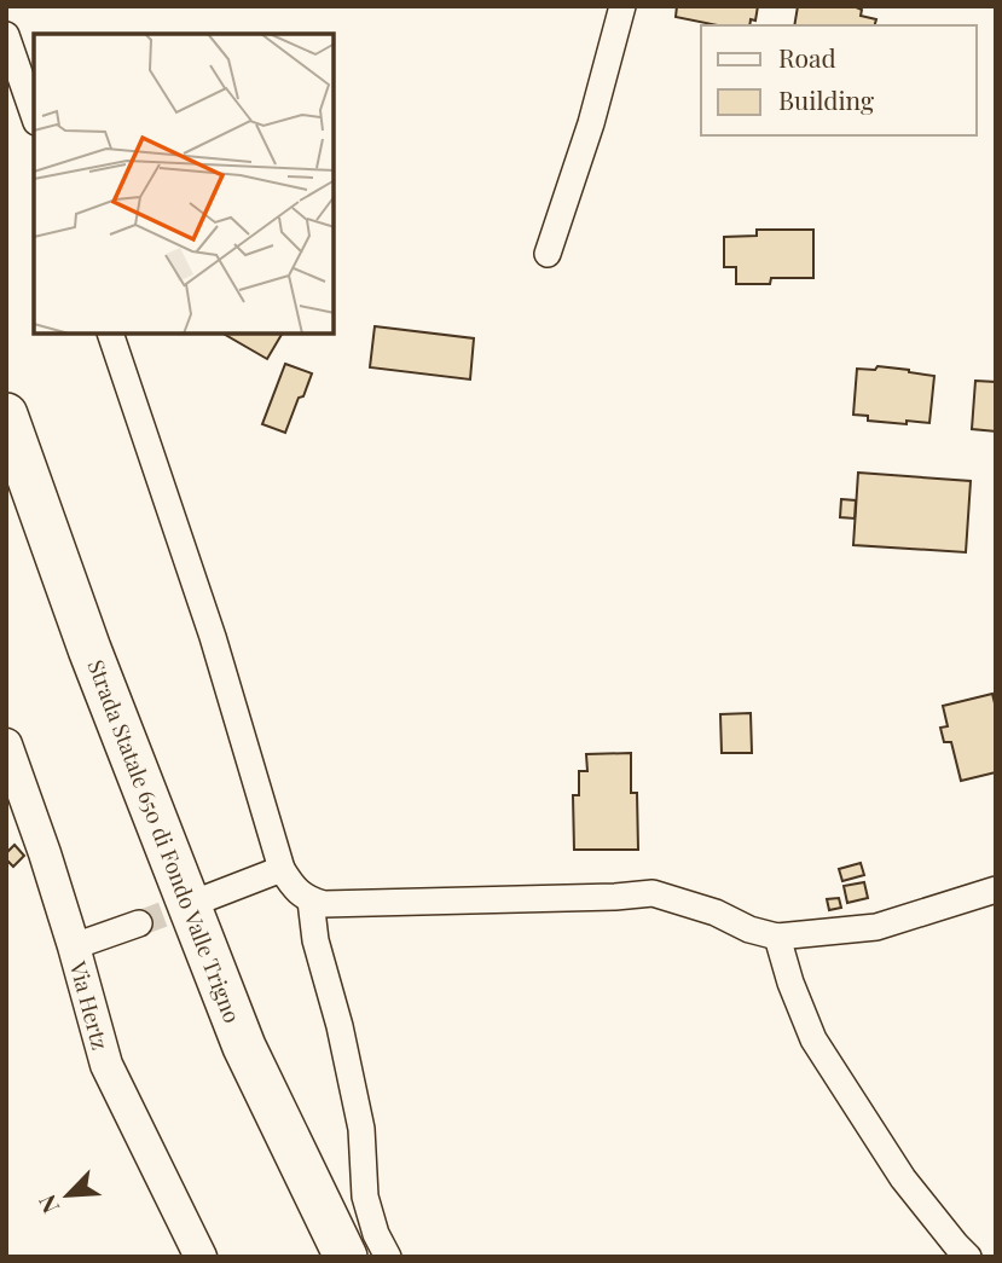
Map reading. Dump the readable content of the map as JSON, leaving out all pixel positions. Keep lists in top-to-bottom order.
{
  "streets": {
    "highway": ["Strada Statale 650 di Fondo Valle Trigno"],
    "street": ["Via Hertz"]
  },
  "legend": ["Road", "Building"],
  "north": "bottom left"
}
